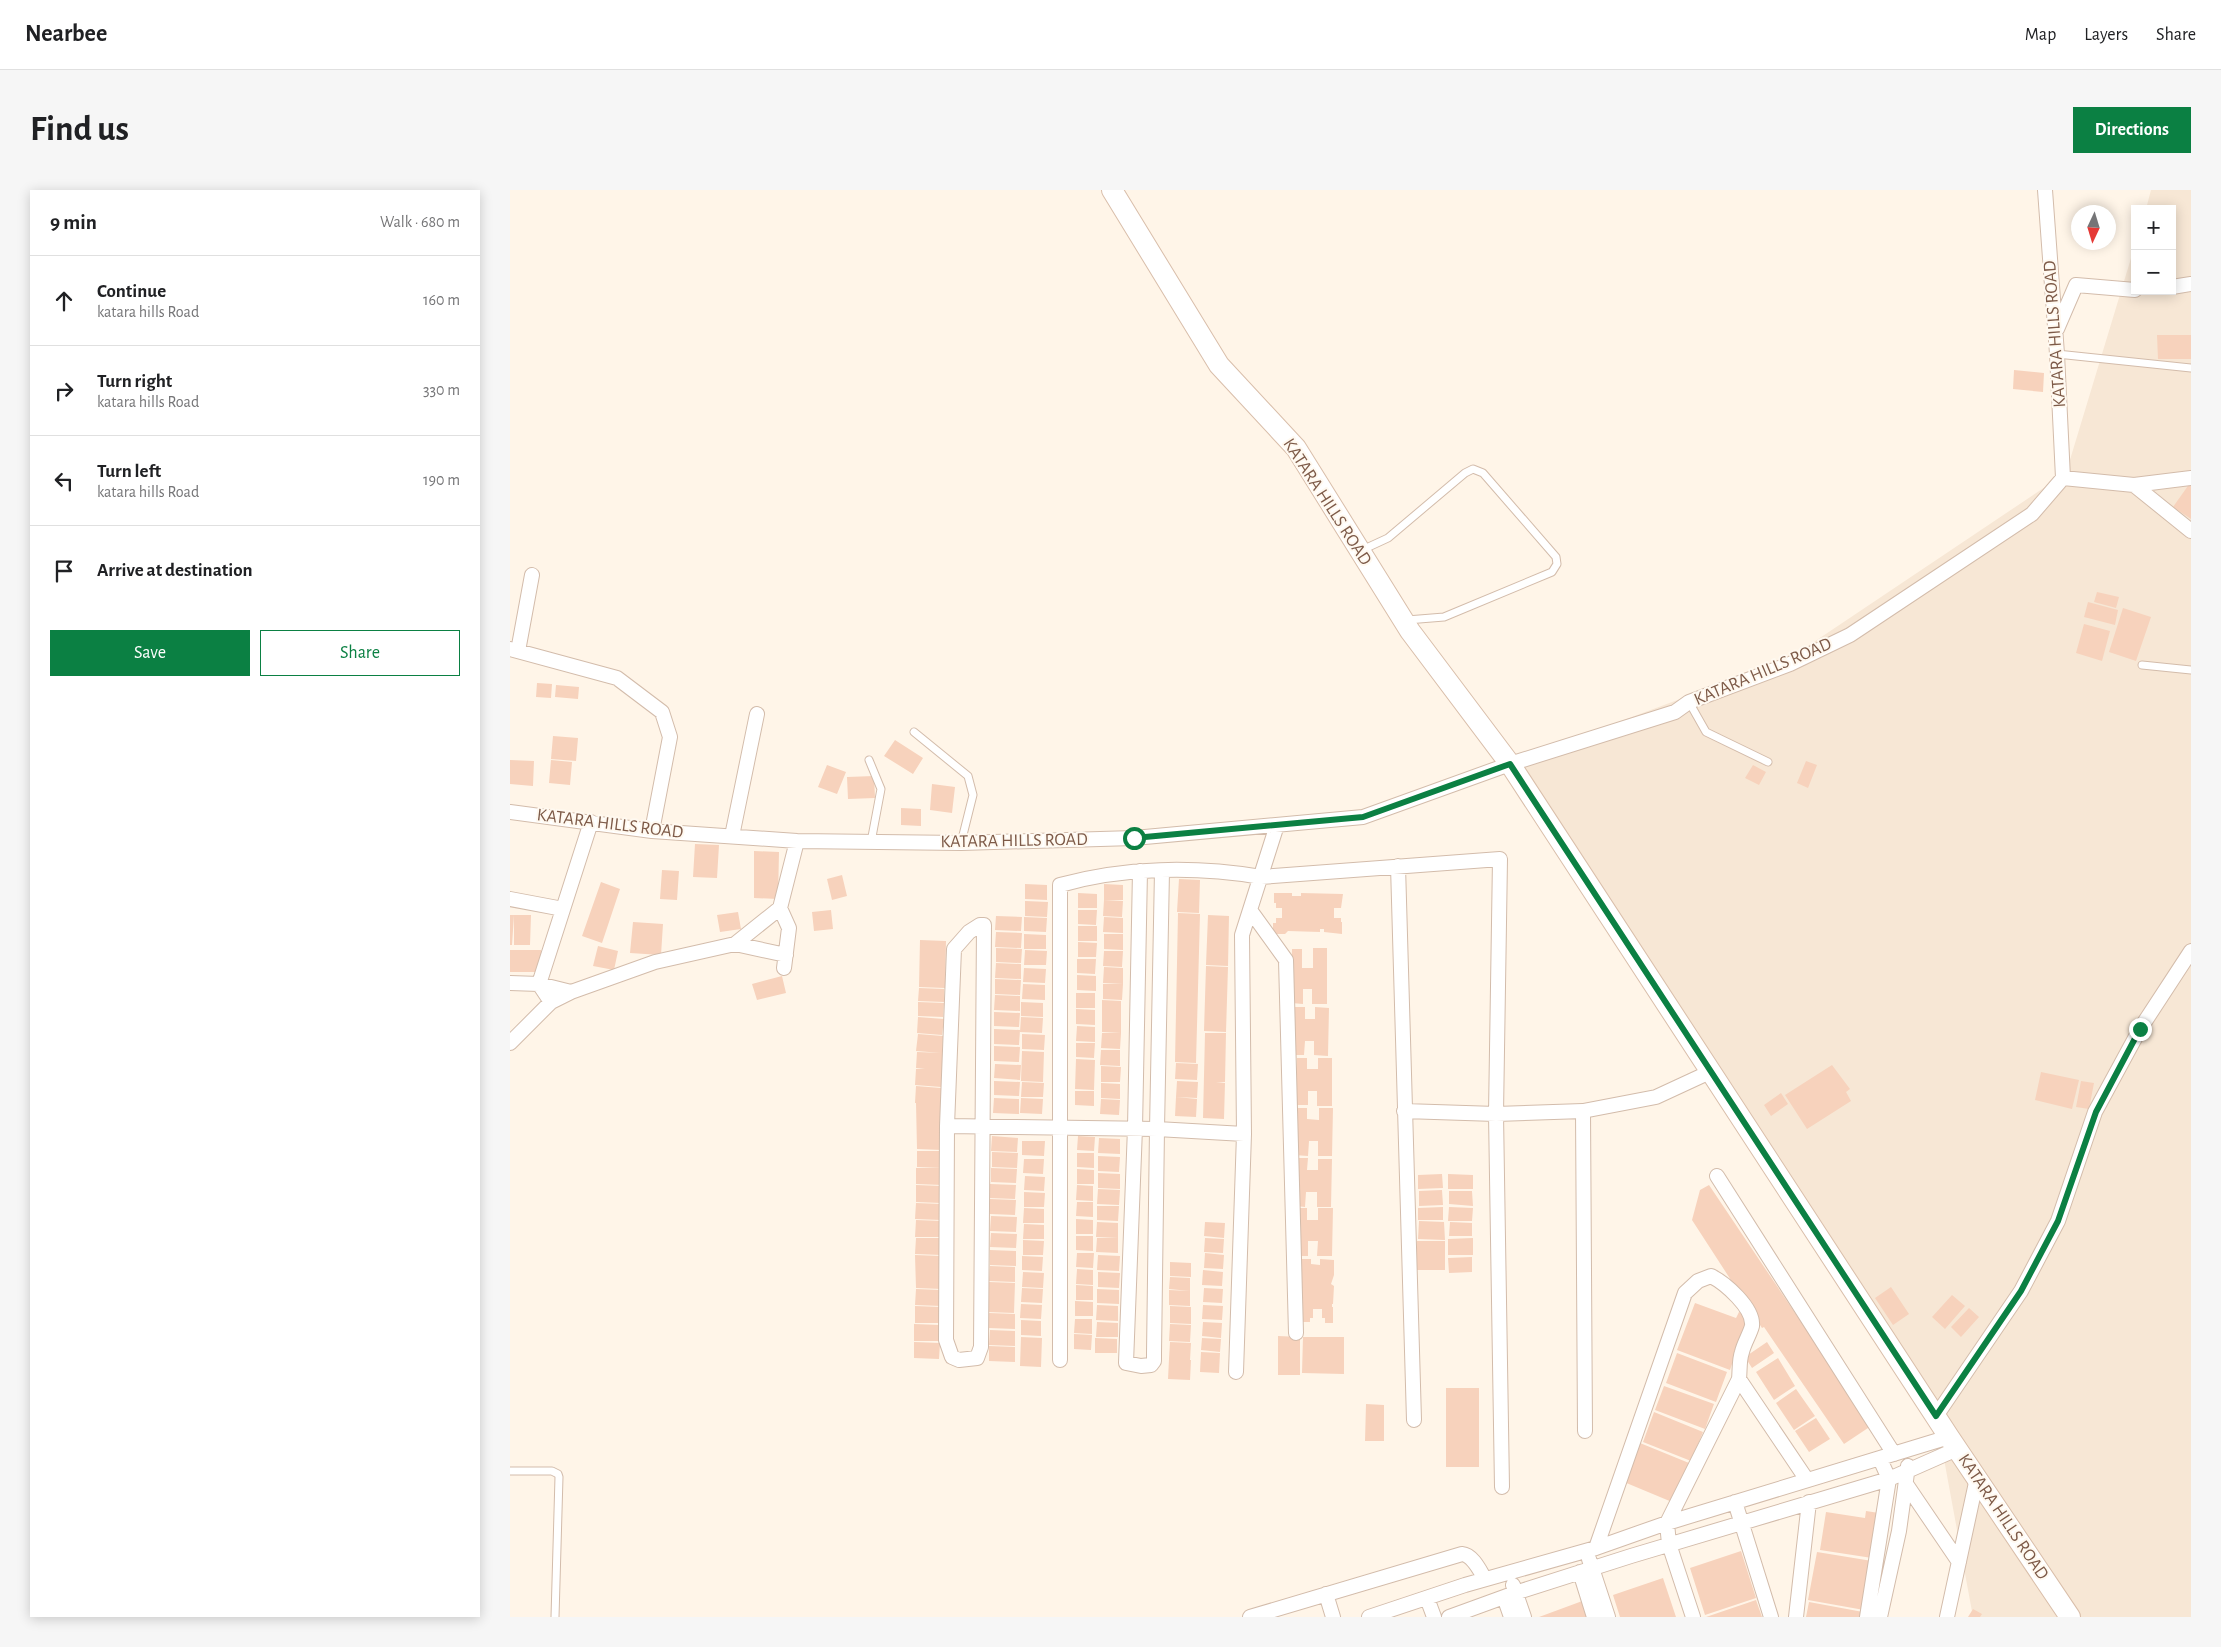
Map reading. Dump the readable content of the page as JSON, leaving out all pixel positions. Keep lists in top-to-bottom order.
{
  "streets": {
    "main road": ["KATARA HILLS ROAD"]
  },
  "north": "bottom",
  "page": {
    "header": "Nearbee",
    "nav": ["Map", "Layers", "Share"],
    "buttons": [
      "Directions",
      ["Save", "Share"]
    ],
    "title": "Find us",
    "heading": ["9 min", "Walk · 680 m"],
    "map_buttons": ["+", "−"],
    "list": [
      ["Continue", "katara hills Road", "160 m"],
      ["Turn right", "katara hills Road", "330 m"],
      ["Turn left", "katara hills Road", "190 m"],
      "Arrive at destination"
    ]
  }
}
